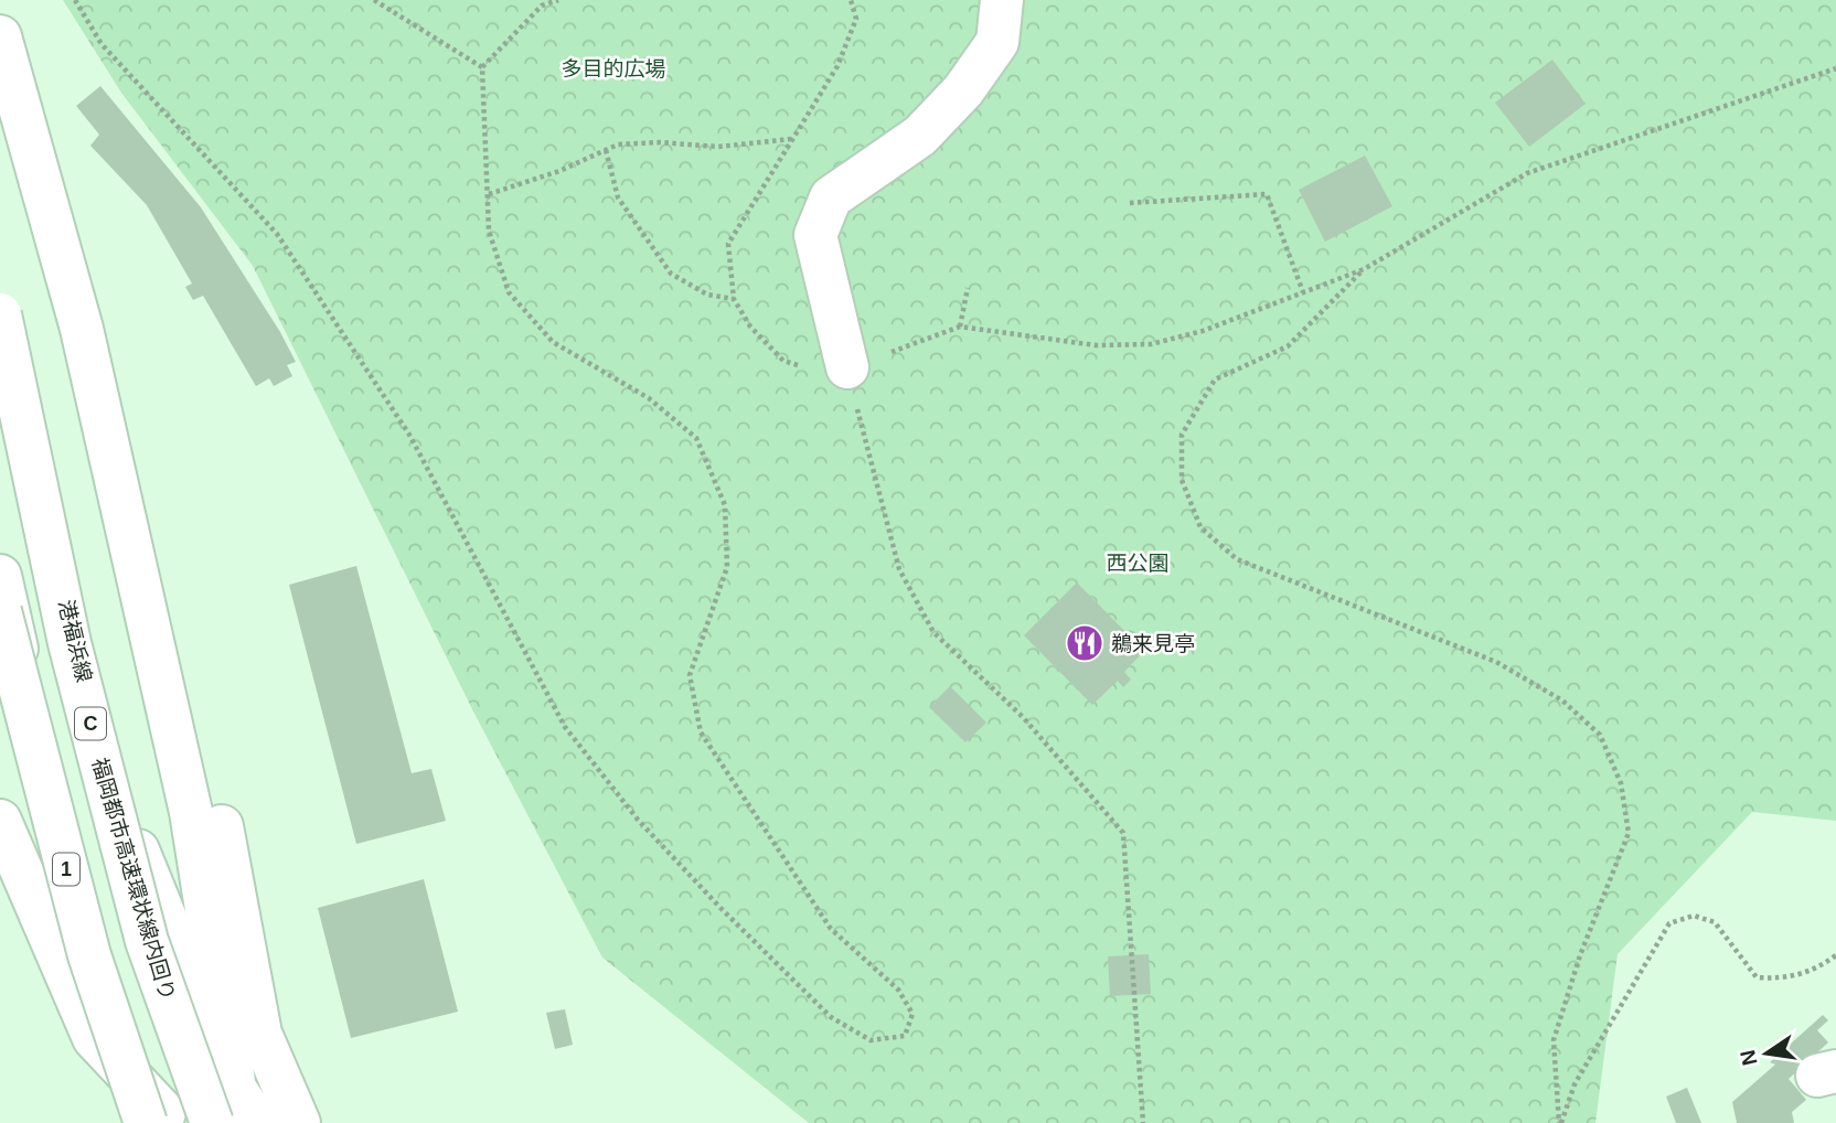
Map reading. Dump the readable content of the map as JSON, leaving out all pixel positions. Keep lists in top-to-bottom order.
{
  "streets": {
    "main road": ["C", "1", "福岡都市高速環状線内回り"]
  },
  "parks": ["多目的広場", "西公園"],
  "places": {
    "restaurant": ["鵜来見亭"]
  },
  "north": "left"
}
